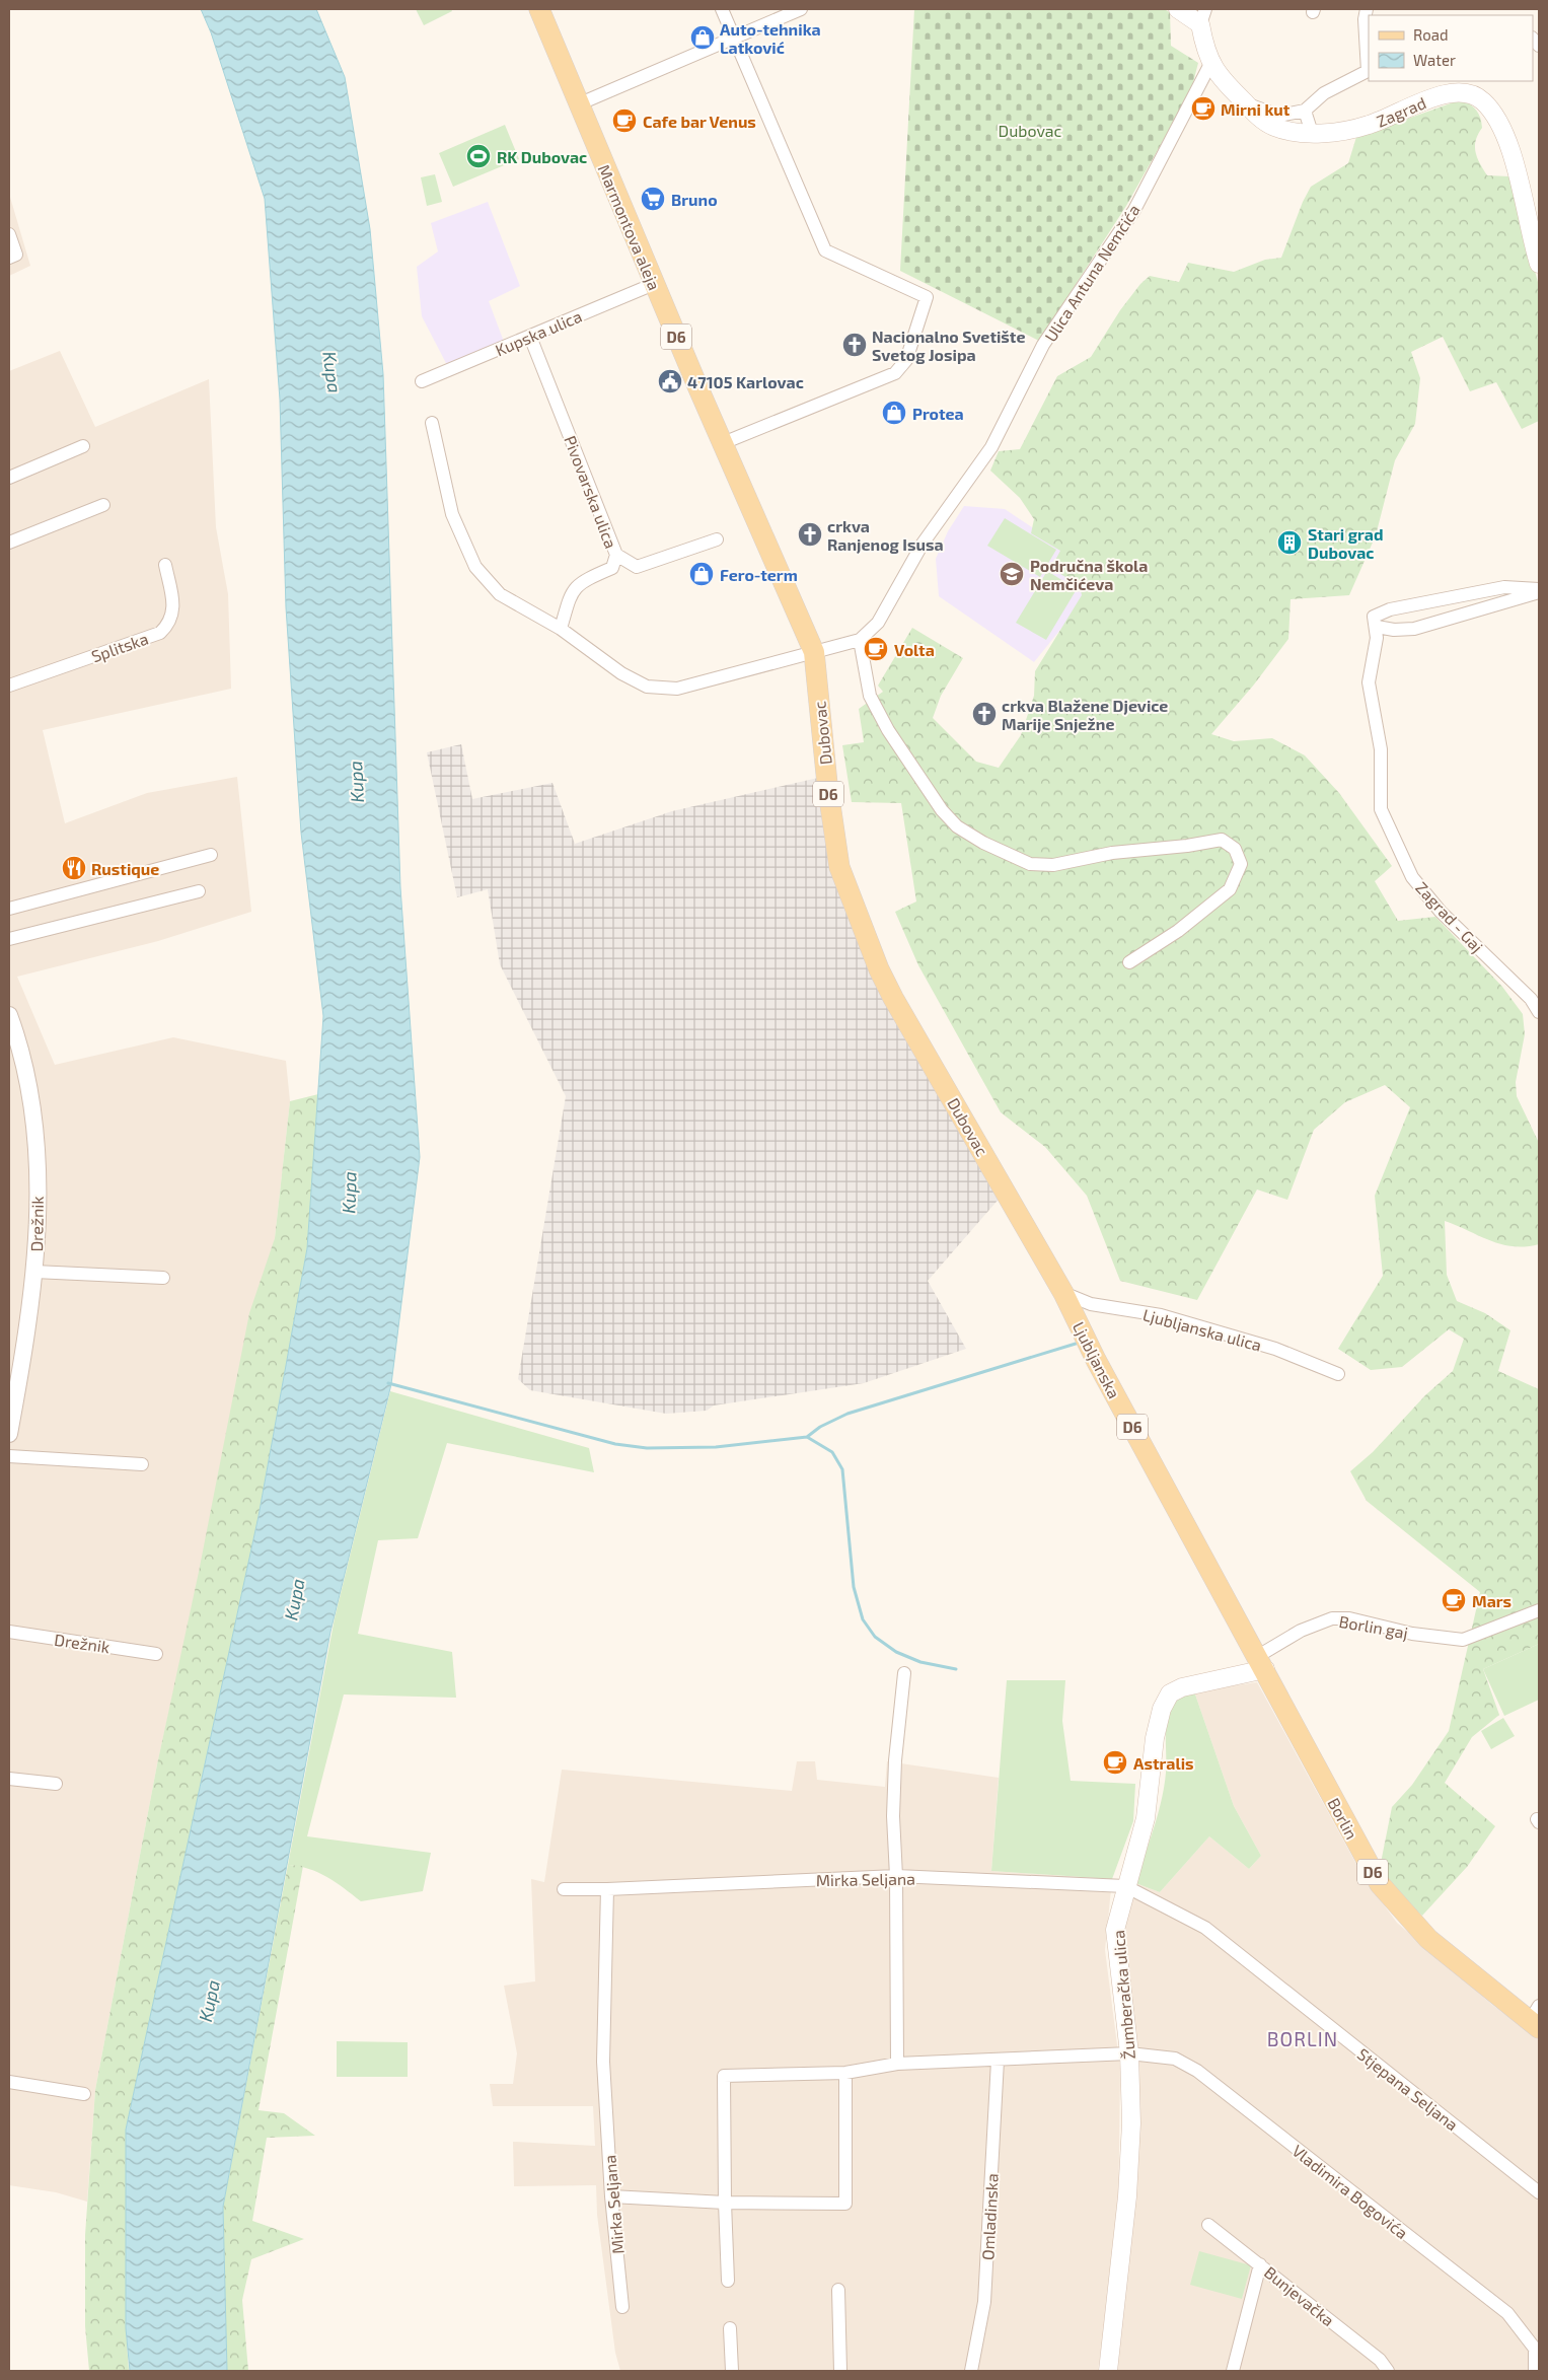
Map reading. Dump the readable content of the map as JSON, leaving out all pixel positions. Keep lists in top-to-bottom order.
{
  "streets": {
    "main road": [
      "Zagrad",
      "Marmontova aleja",
      "D6",
      "Dubovac",
      "Ljubljanska",
      "Borlin",
      "Žumberačka ulica"
    ],
    "street": [
      "Ulica Antuna Nemčića",
      "Kupska ulica",
      "Pivovarska ulica",
      "Splitska",
      "Zagrad - Gaj",
      "Drežnik",
      "Ljubljanska ulica",
      "Borlin gaj",
      "Mirka Seljana",
      "Stjepana Seljana",
      "Vladimira Bogovića",
      "Omladinska",
      "Bunjevačka"
    ]
  },
  "crossings": [
    ["Zagrad", "Ulica Antuna Nemčića"],
    ["Marmontova aleja", "Kupska ulica"],
    ["Marmontova aleja", "Dubovac"],
    ["Ulica Antuna Nemčića", "Pivovarska ulica"],
    ["Ulica Antuna Nemčića", "Dubovac"],
    ["Kupska ulica", "Pivovarska ulica"],
    ["Dubovac", "Ljubljanska"],
    ["Ljubljanska ulica", "Ljubljanska"],
    ["Ljubljanska", "Borlin gaj"],
    ["Ljubljanska", "Borlin"],
    ["Ljubljanska", "Žumberačka ulica"],
    ["Borlin gaj", "Borlin"],
    ["Borlin gaj", "Žumberačka ulica"],
    ["Borlin", "Žumberačka ulica"],
    ["Mirka Seljana", "Žumberačka ulica"],
    ["Mirka Seljana", "Stjepana Seljana"],
    ["Žumberačka ulica", "Stjepana Seljana"],
    ["Žumberačka ulica", "Vladimira Bogovića"],
    ["Vladimira Bogovića", "Omladinska"]
  ],
  "districts": ["BORLIN"],
  "water": ["Kupa"],
  "parks": ["Dubovac"],
  "places": {
    "shop": ["Auto-tehnika Latković", "Protea", "Fero-term"],
    "cafe": [
      "Mirni kut",
      "Cafe bar Venus",
      "Volta",
      "Mars",
      "Astralis"
    ],
    "sports": ["RK Dubovac"],
    "supermarket": ["Bruno"],
    "church": ["Nacionalno Svetište Svetog Josipa", "crkva Ranjenog Isusa", "crkva Blažene Djevice Marije Snježne"],
    "public building": ["47105 Karlovac"],
    "building": ["Stari grad Dubovac"],
    "school or university": ["Područna škola Nemčićeva"],
    "restaurant": ["Rustique"]
  },
  "legend": ["Road", "Water"]
}
